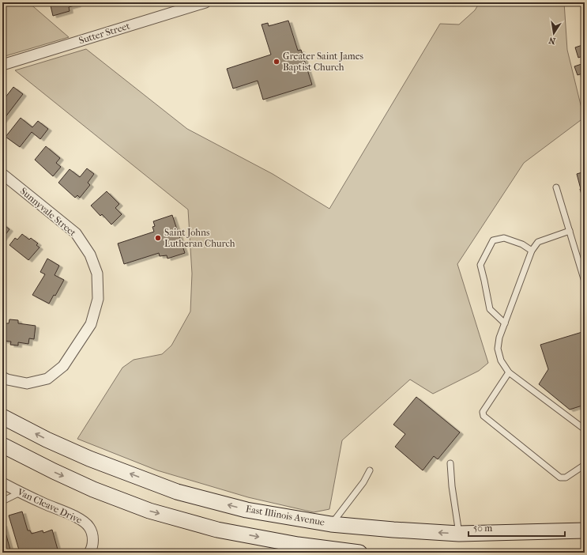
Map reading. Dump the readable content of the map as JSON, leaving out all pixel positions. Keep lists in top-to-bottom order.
{
  "streets": {
    "main road": ["East Illinois Avenue"],
    "street": ["Sutter Street", "Sunnyvale Street", "Van Cleave Drive"]
  },
  "places": ["Greater Saint James Baptist Church", "Saint Johns Lutheran Church"],
  "scale_bar": "50 m",
  "north": "bottom"
}
